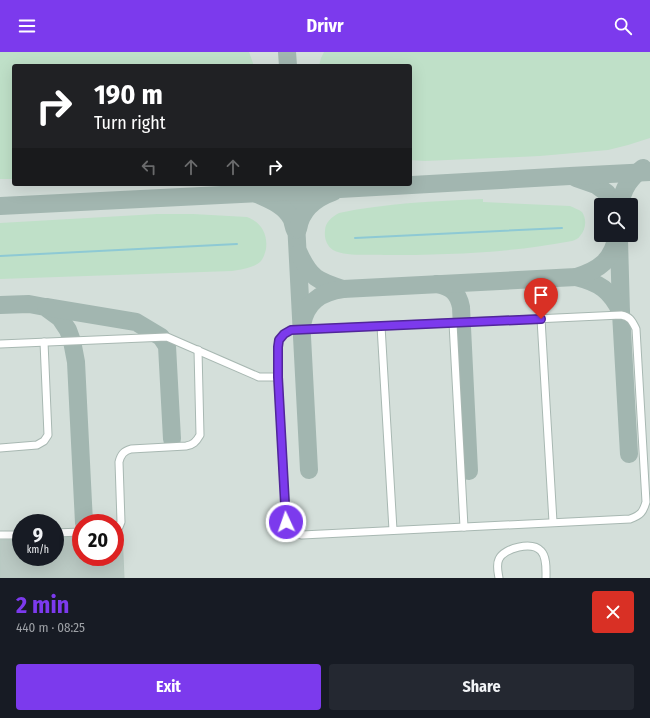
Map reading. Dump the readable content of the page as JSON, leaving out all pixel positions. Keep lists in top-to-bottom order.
{
  "page": {
    "header": "Drivr",
    "turn": ["190 m", "Turn right"],
    "speed": "9 km/h",
    "limit": "20",
    "heading": ["2 min", "440 m · 08:25"],
    "buttons": ["Exit", "Share"]
  }
}
